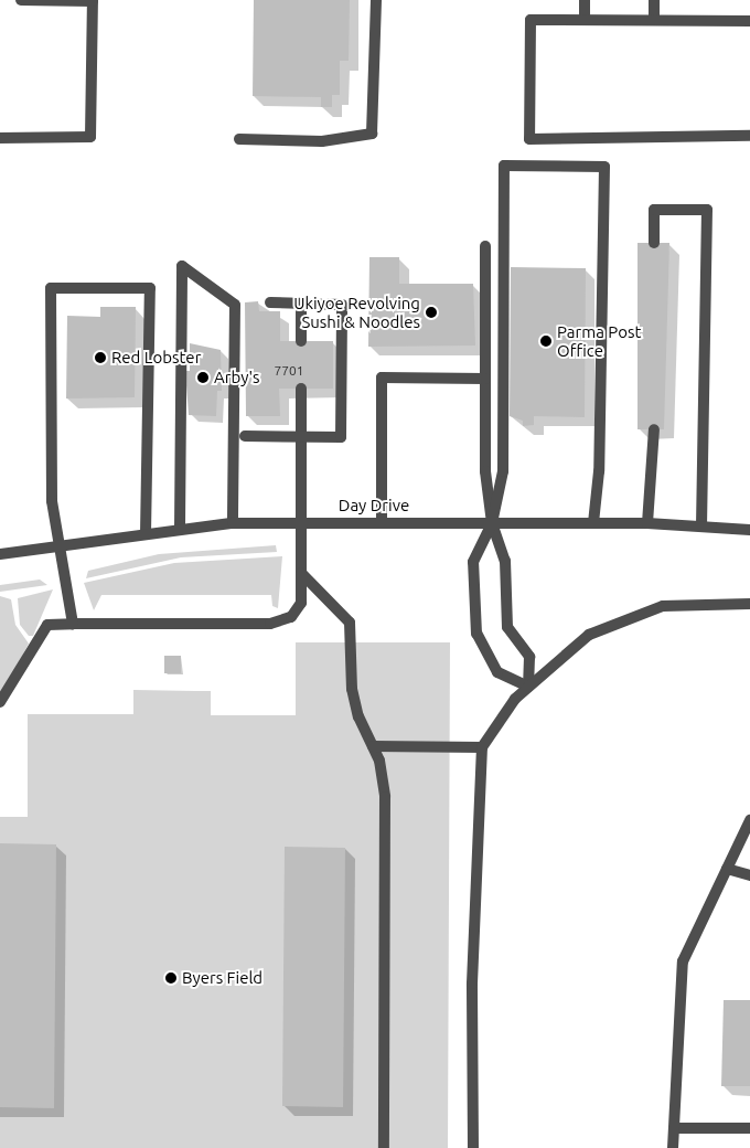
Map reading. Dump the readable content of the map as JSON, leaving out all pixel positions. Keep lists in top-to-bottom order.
{
  "streets": {
    "street": ["Day Drive"]
  },
  "places": [
    "Ukiyoe Revolving Sushi & Noodles",
    "Parma Post Office",
    "Red Lobster",
    "Arby's",
    "Byers Field"
  ],
  "house_numbers": ["7701"]
}
